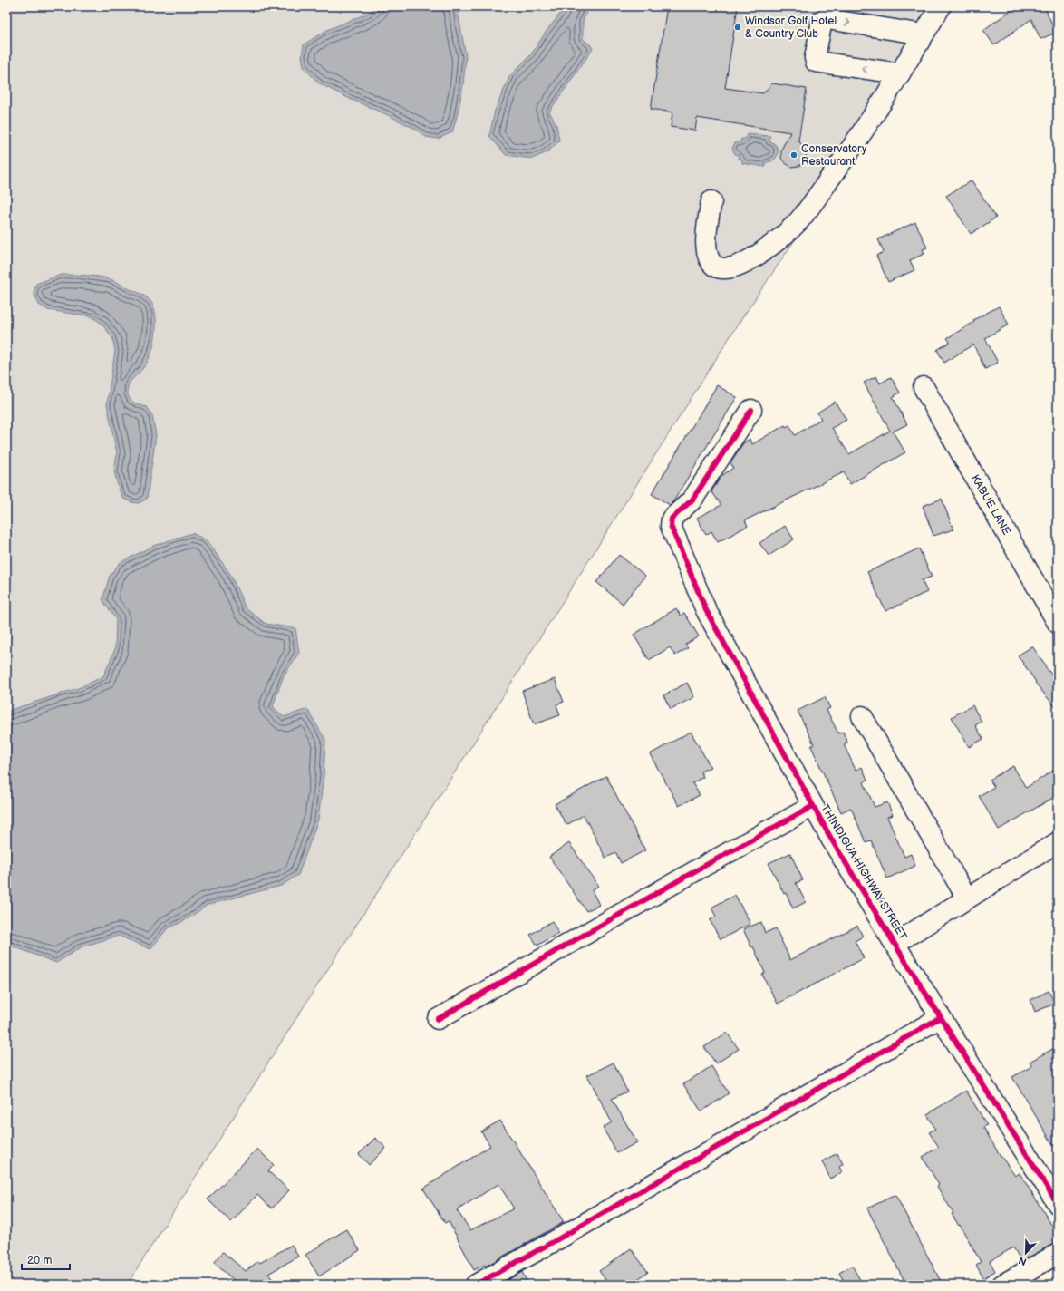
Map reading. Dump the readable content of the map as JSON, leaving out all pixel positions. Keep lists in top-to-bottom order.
{
  "streets": {
    "street": ["KABUE LANE", "THINDIGUA HIGHWAY STREET"]
  },
  "places": ["Windsor Golf Hotel & Country Club", "Conservatory Restaurant"],
  "scale_bar": "20 m",
  "north": "bottom left"
}
